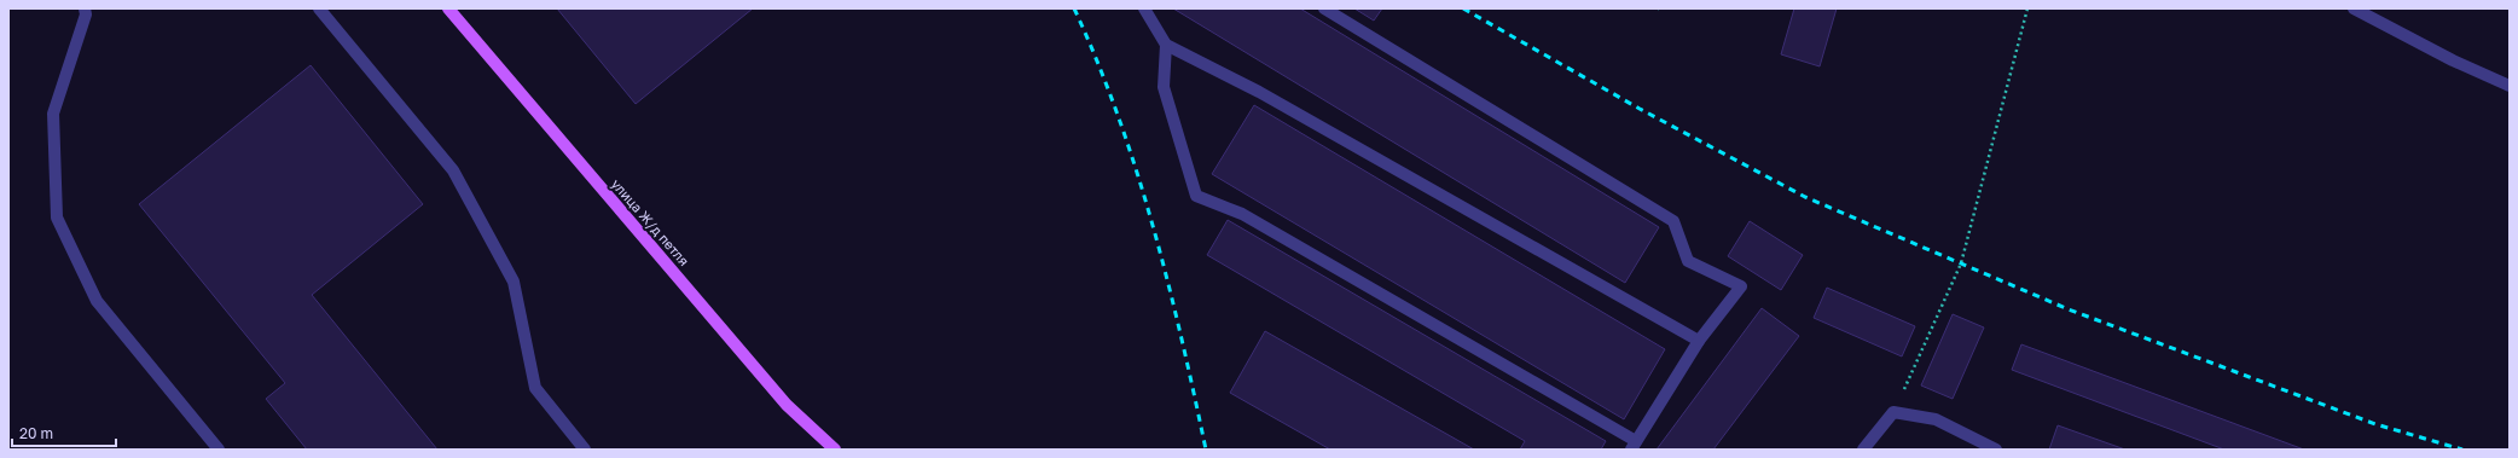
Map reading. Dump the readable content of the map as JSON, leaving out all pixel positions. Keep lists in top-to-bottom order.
{
  "streets": {
    "main road": ["улица Ж/д петля"]
  },
  "scale_bar": "20 m"
}
